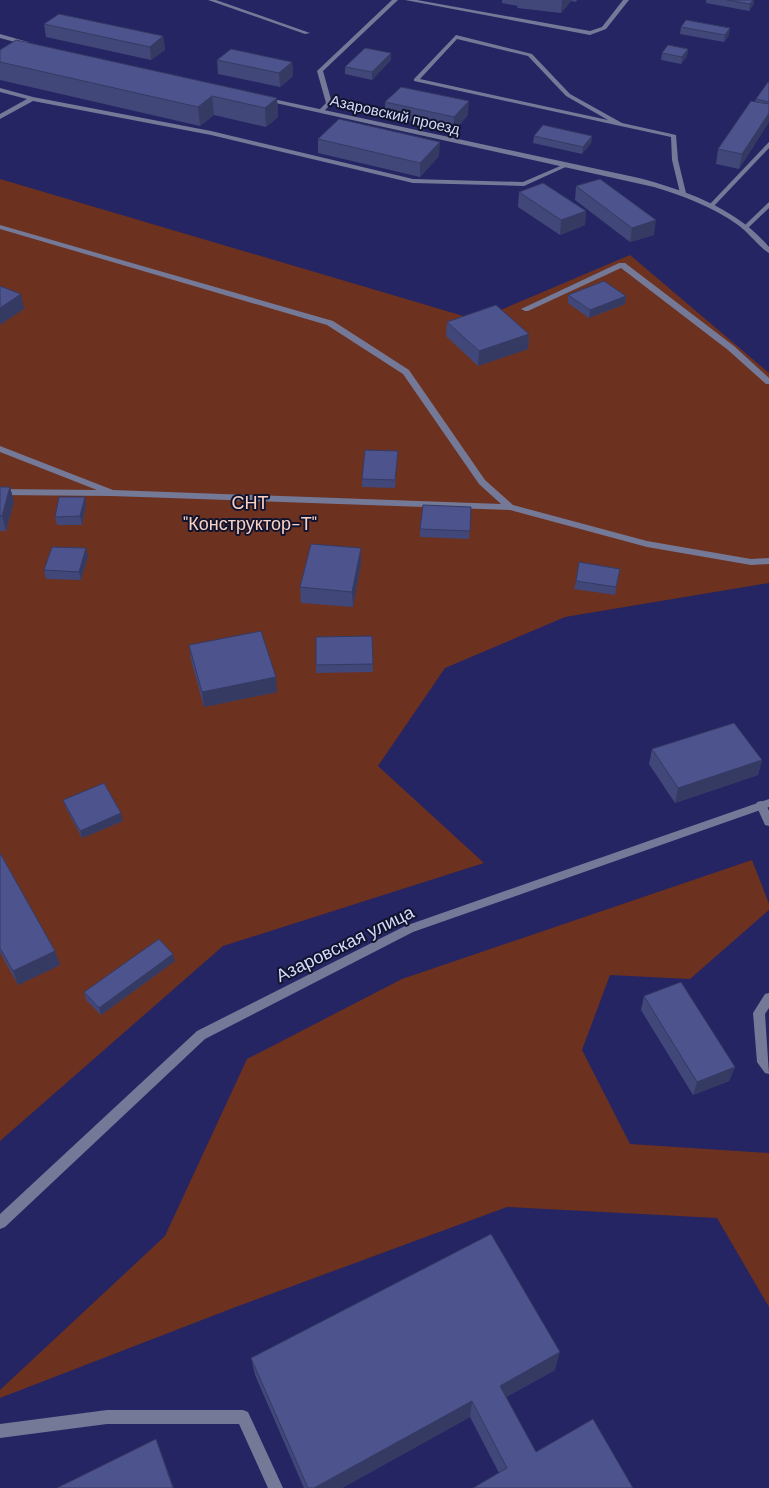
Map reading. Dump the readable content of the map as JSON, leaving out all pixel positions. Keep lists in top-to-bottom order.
{
  "streets": {
    "street": ["Азаровский проезд", "Азаровская улица"]
  },
  "parks": ["СНТ \"Конструктор-Т\""]
}
